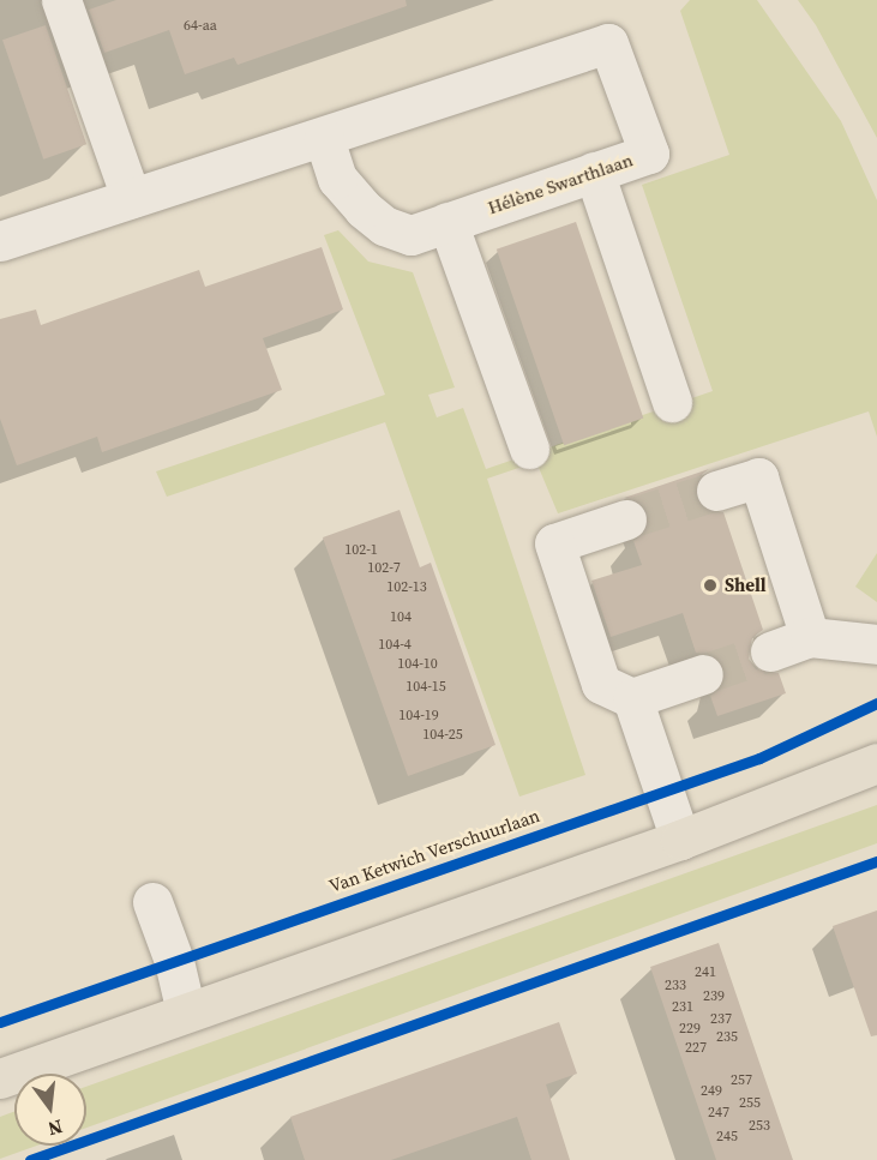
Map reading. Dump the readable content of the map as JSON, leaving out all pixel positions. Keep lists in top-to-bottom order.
{
  "streets": {
    "street": ["Hélène Swarthlaan"],
    "cycle path": ["Van Ketwich Verschuurlaan"]
  },
  "places": ["Shell"],
  "house_numbers": [
    "64-aa",
    "102-1",
    "102-7",
    "102-13",
    "104",
    "104-4",
    "104-10",
    "104-15",
    "104-19",
    "104-25",
    "241",
    "233",
    "239",
    "231",
    "237",
    "229",
    "235",
    "227",
    "257",
    "249",
    "255",
    "247",
    "253",
    "245"
  ],
  "north": "bottom"
}
